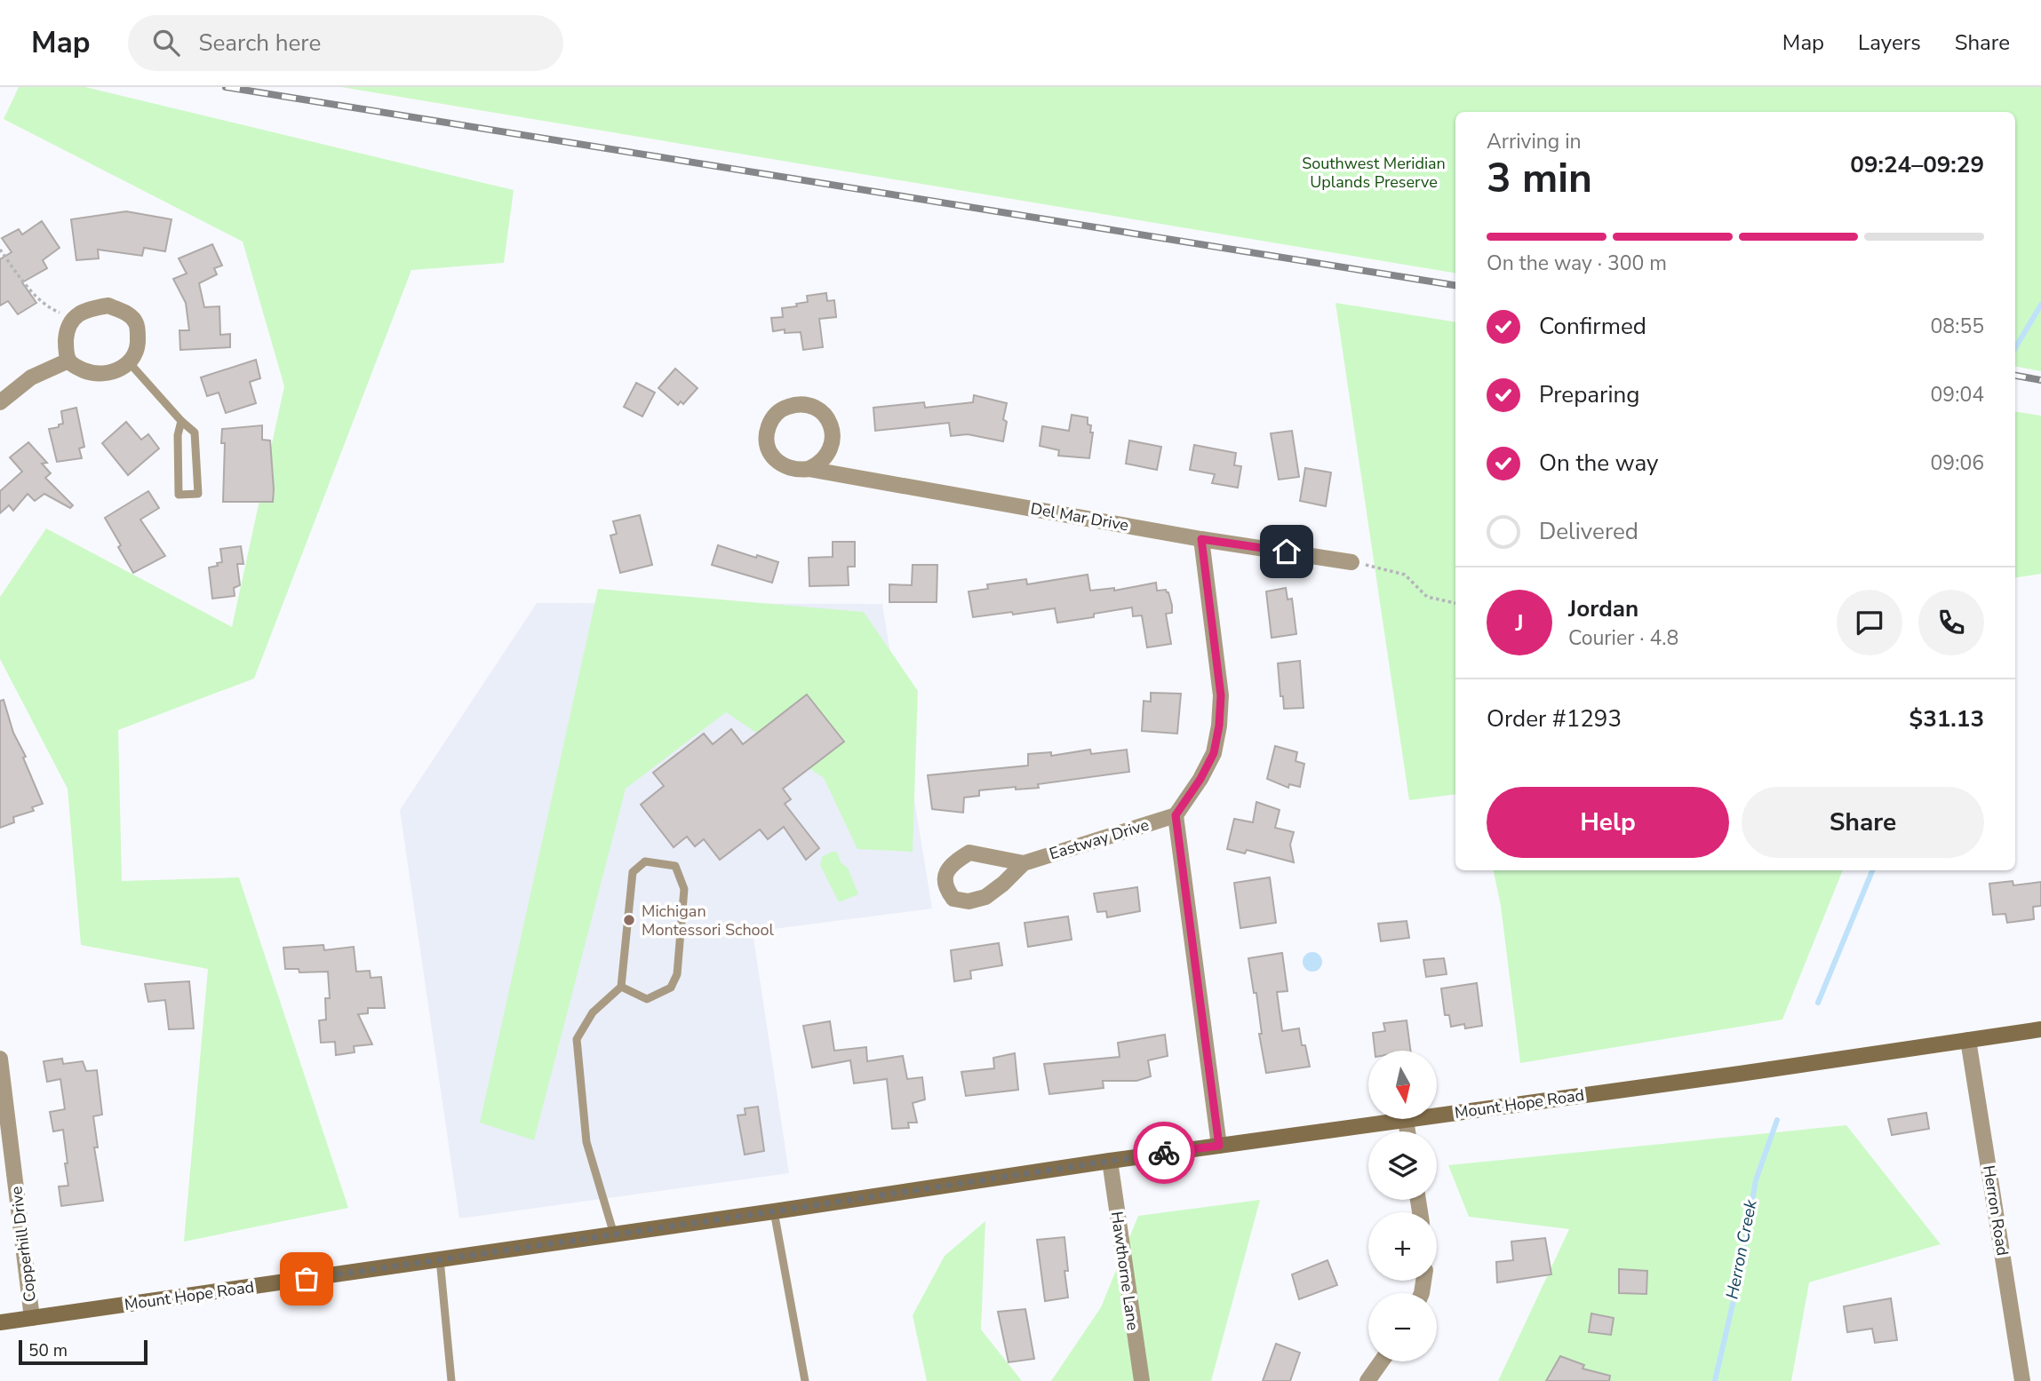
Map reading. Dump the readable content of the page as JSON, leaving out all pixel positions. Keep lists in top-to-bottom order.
{
  "streets": {
    "street": [
      "Del Mar Drive",
      "Eastway Drive",
      "Mount Hope Road",
      "Herron Road",
      "Copperhill Drive",
      "Hawthorne Lane"
    ]
  },
  "crossings": [
    ["Mount Hope Road", "Herron Road"],
    ["Mount Hope Road", "Copperhill Drive"],
    ["Mount Hope Road", "Hawthorne Lane"]
  ],
  "water": ["Herron Creek"],
  "parks": ["Southwest Meridian Uplands Preserve"],
  "places": ["Michigan Montessori School"],
  "scale_bar": "50 m",
  "north": "bottom",
  "page": {
    "header": "Map",
    "search": "Search here",
    "nav": ["Map", "Layers", "Share"],
    "heading": ["3 min", "Arriving in", "09:24–09:29"],
    "panel": [
      "Jordan",
      "Courier · 4.8",
      "Order #1293",
      "$31.13"
    ],
    "bar": "On the way · 300 m",
    "list": [
      ["Confirmed", "08:55"],
      ["Preparing", "09:04"],
      ["On the way", "09:06"],
      "Delivered"
    ],
    "round": "J",
    "buttons": ["Help", "Share"],
    "map_buttons": ["+", "−"],
    "scale": "50 m"
  }
}
